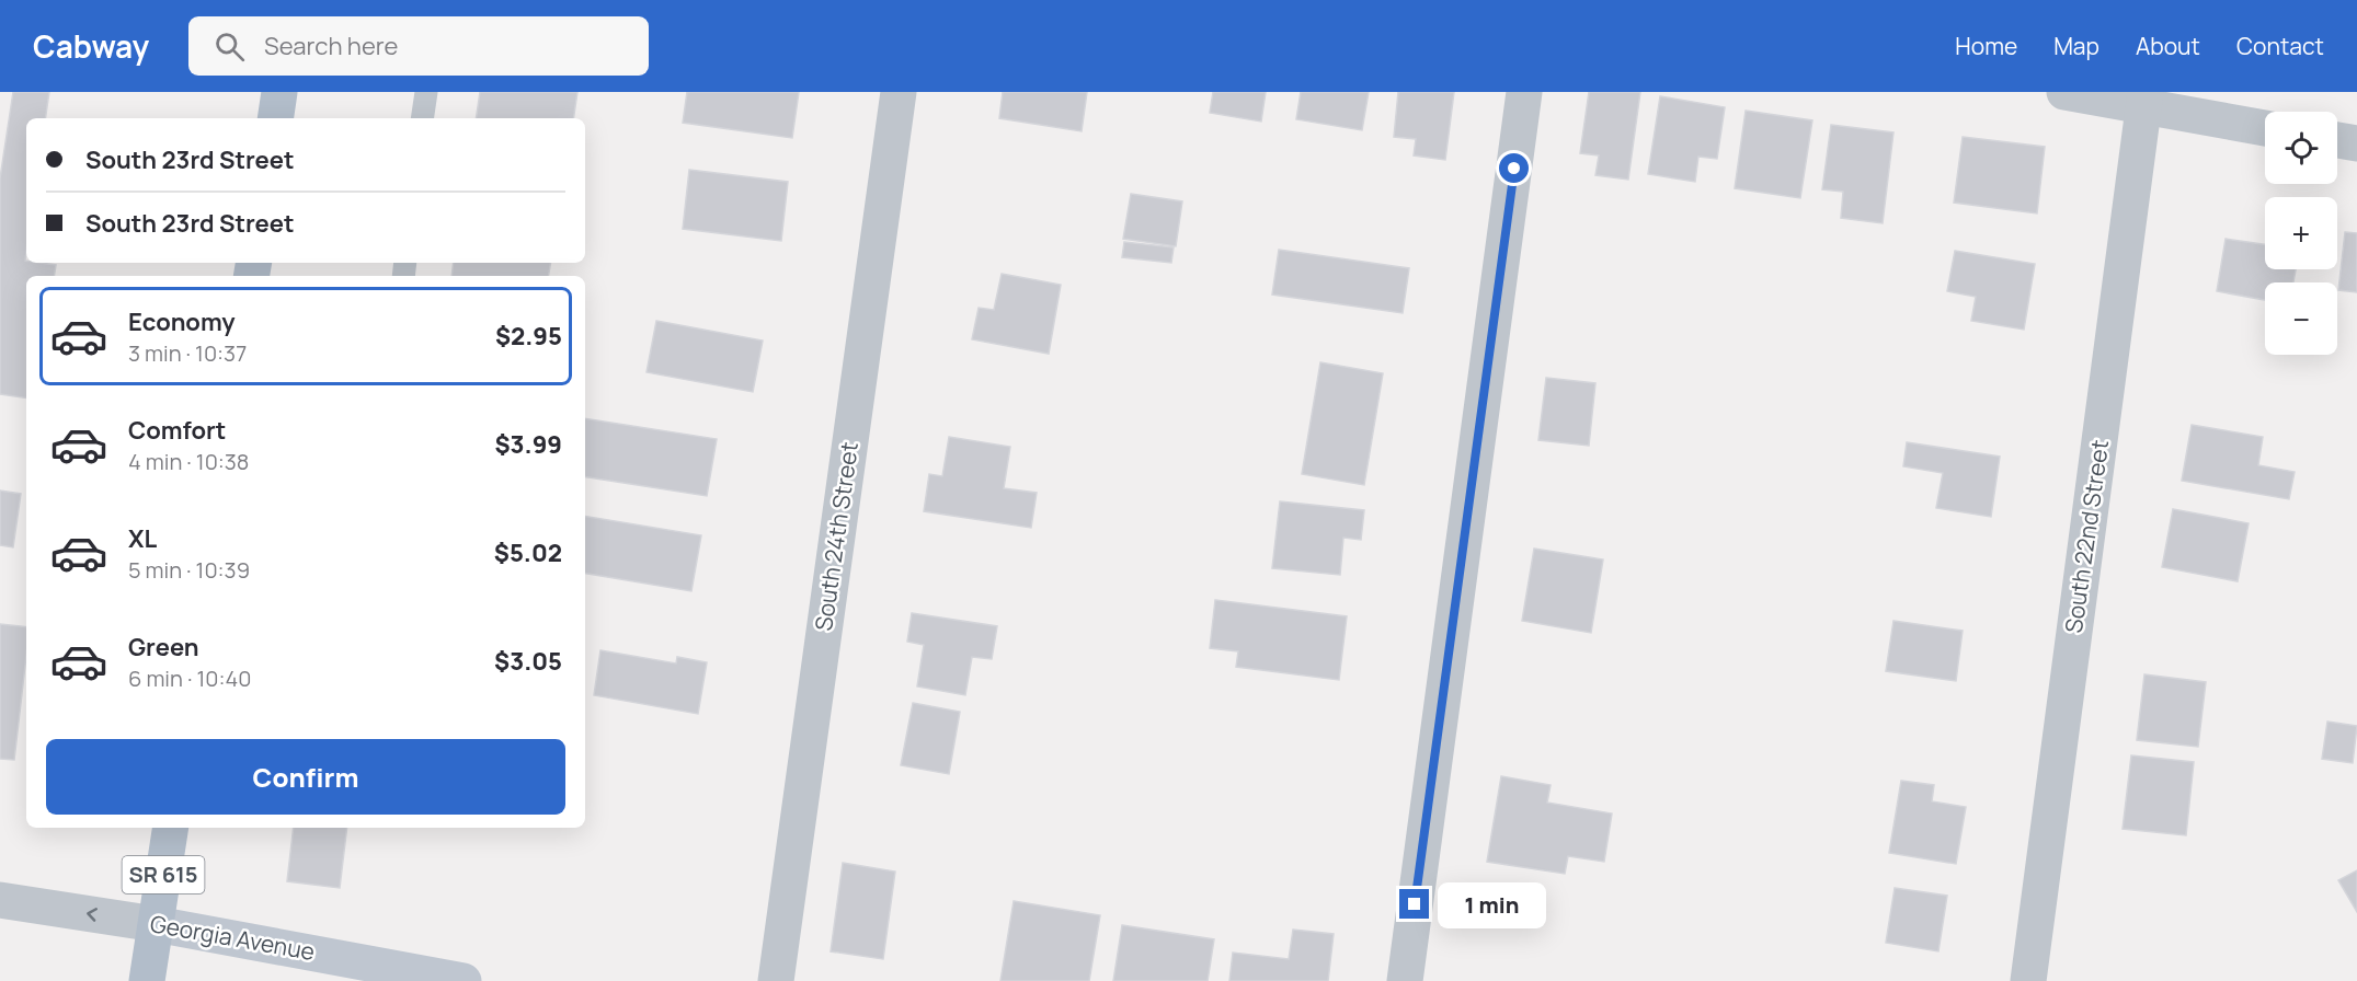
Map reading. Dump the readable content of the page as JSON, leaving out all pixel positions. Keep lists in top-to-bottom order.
{
  "streets": {
    "main road": ["SR 615"],
    "street": ["South 24th Street", "South 22nd Street", "Georgia Avenue"]
  },
  "crossings": [
    ["SR 615", "Georgia Avenue"]
  ],
  "page": {
    "header": "Cabway",
    "search": "Search here",
    "nav": [
      "Home",
      "Map",
      "About",
      "Contact"
    ],
    "map_buttons": ["+", "−"],
    "banner": ["South 23rd Street", "South 23rd Street"],
    "list": [
      {
        "name": "Economy",
        "note": "3 min · 10:37",
        "value": "$2.95"
      },
      {
        "name": "Comfort",
        "note": "4 min · 10:38",
        "value": "$3.99"
      },
      {
        "name": "XL",
        "note": "5 min · 10:39",
        "value": "$5.02"
      },
      {
        "name": "Green",
        "note": "6 min · 10:40",
        "value": "$3.05"
      }
    ],
    "buttons": "Confirm",
    "bubble": "1 min"
  }
}
